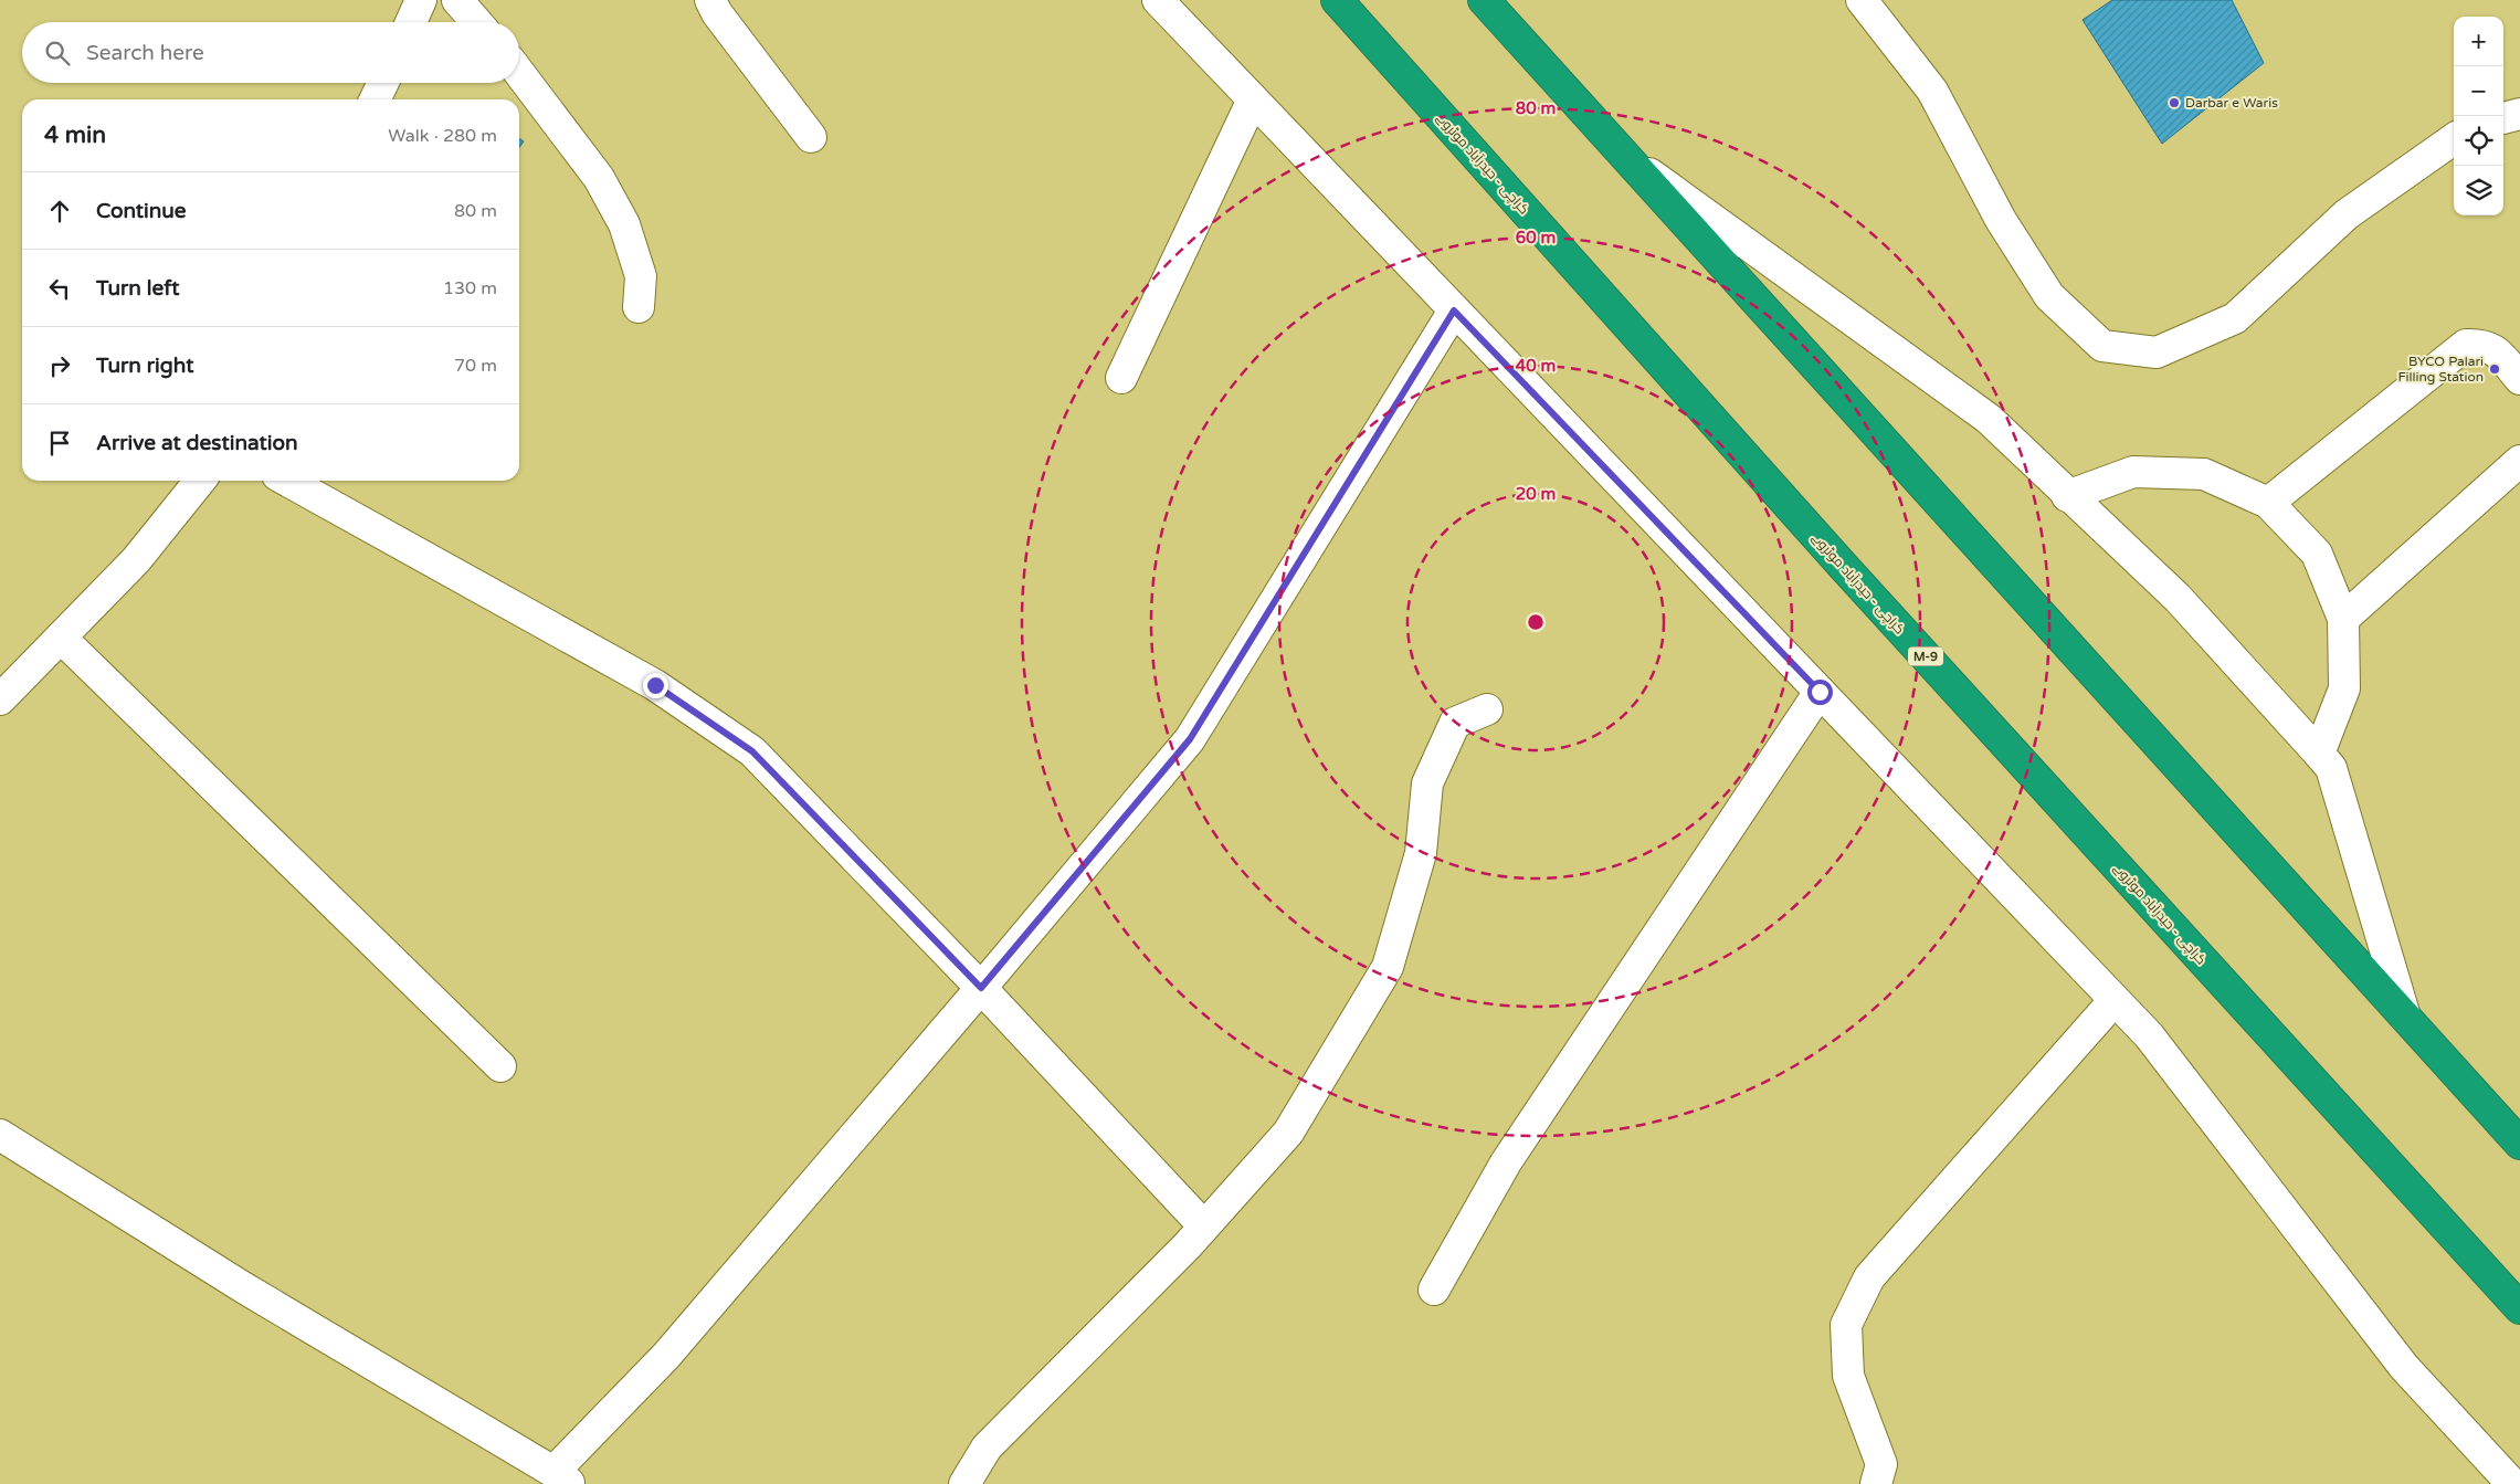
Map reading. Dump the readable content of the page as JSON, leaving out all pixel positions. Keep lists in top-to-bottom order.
{
  "streets": {
    "highway": ["کراچی - حیدرآباد موٹروے", "M-9"]
  },
  "places": ["Darbar e Waris", "BYCO Palari Filling Station"],
  "page": {
    "map_buttons": ["+", "−"],
    "search": "Search here",
    "heading": ["4 min", "Walk · 280 m"],
    "list": [
      ["Continue", "80 m"],
      ["Turn left", "130 m"],
      ["Turn right", "70 m"],
      "Arrive at destination"
    ]
  },
  "rings": [
    "80 m",
    "60 m",
    "40 m",
    "20 m"
  ]
}
